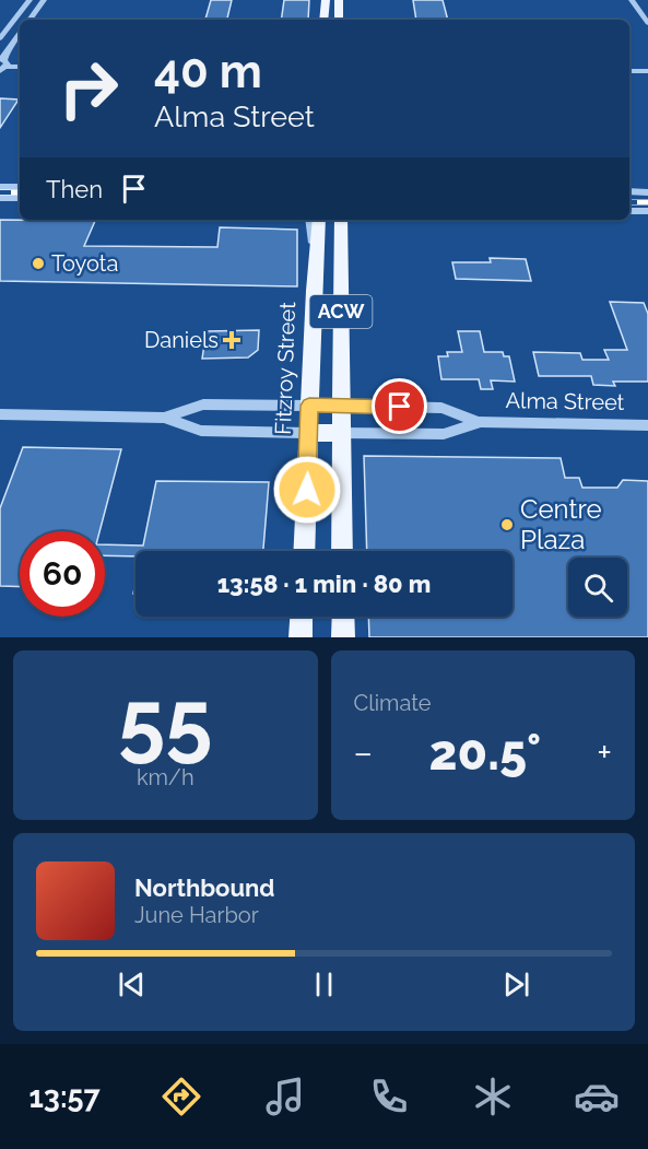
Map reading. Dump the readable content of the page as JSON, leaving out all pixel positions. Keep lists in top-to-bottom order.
{
  "streets": {
    "main road": ["ACW", "Fitzroy Street", "Alma Street"]
  },
  "crossings": [
    ["ACW", "Alma Street"],
    ["Fitzroy Street", "Alma Street"]
  ],
  "places": {
    "other": ["Toyota", "Centre Plaza"],
    "health": ["Daniels"]
  },
  "page": {
    "turn": ["40 m", "Alma Street"],
    "then": "Then",
    "limit": "60",
    "trip": "13:58 · 1 min · 80 m",
    "tile": [
      ["55", "km/h"],
      "Climate"
    ],
    "heat": ["−", "20.5°", "+"],
    "song": ["Northbound", "June Harbor"],
    "tabs": "13:57"
  }
}
